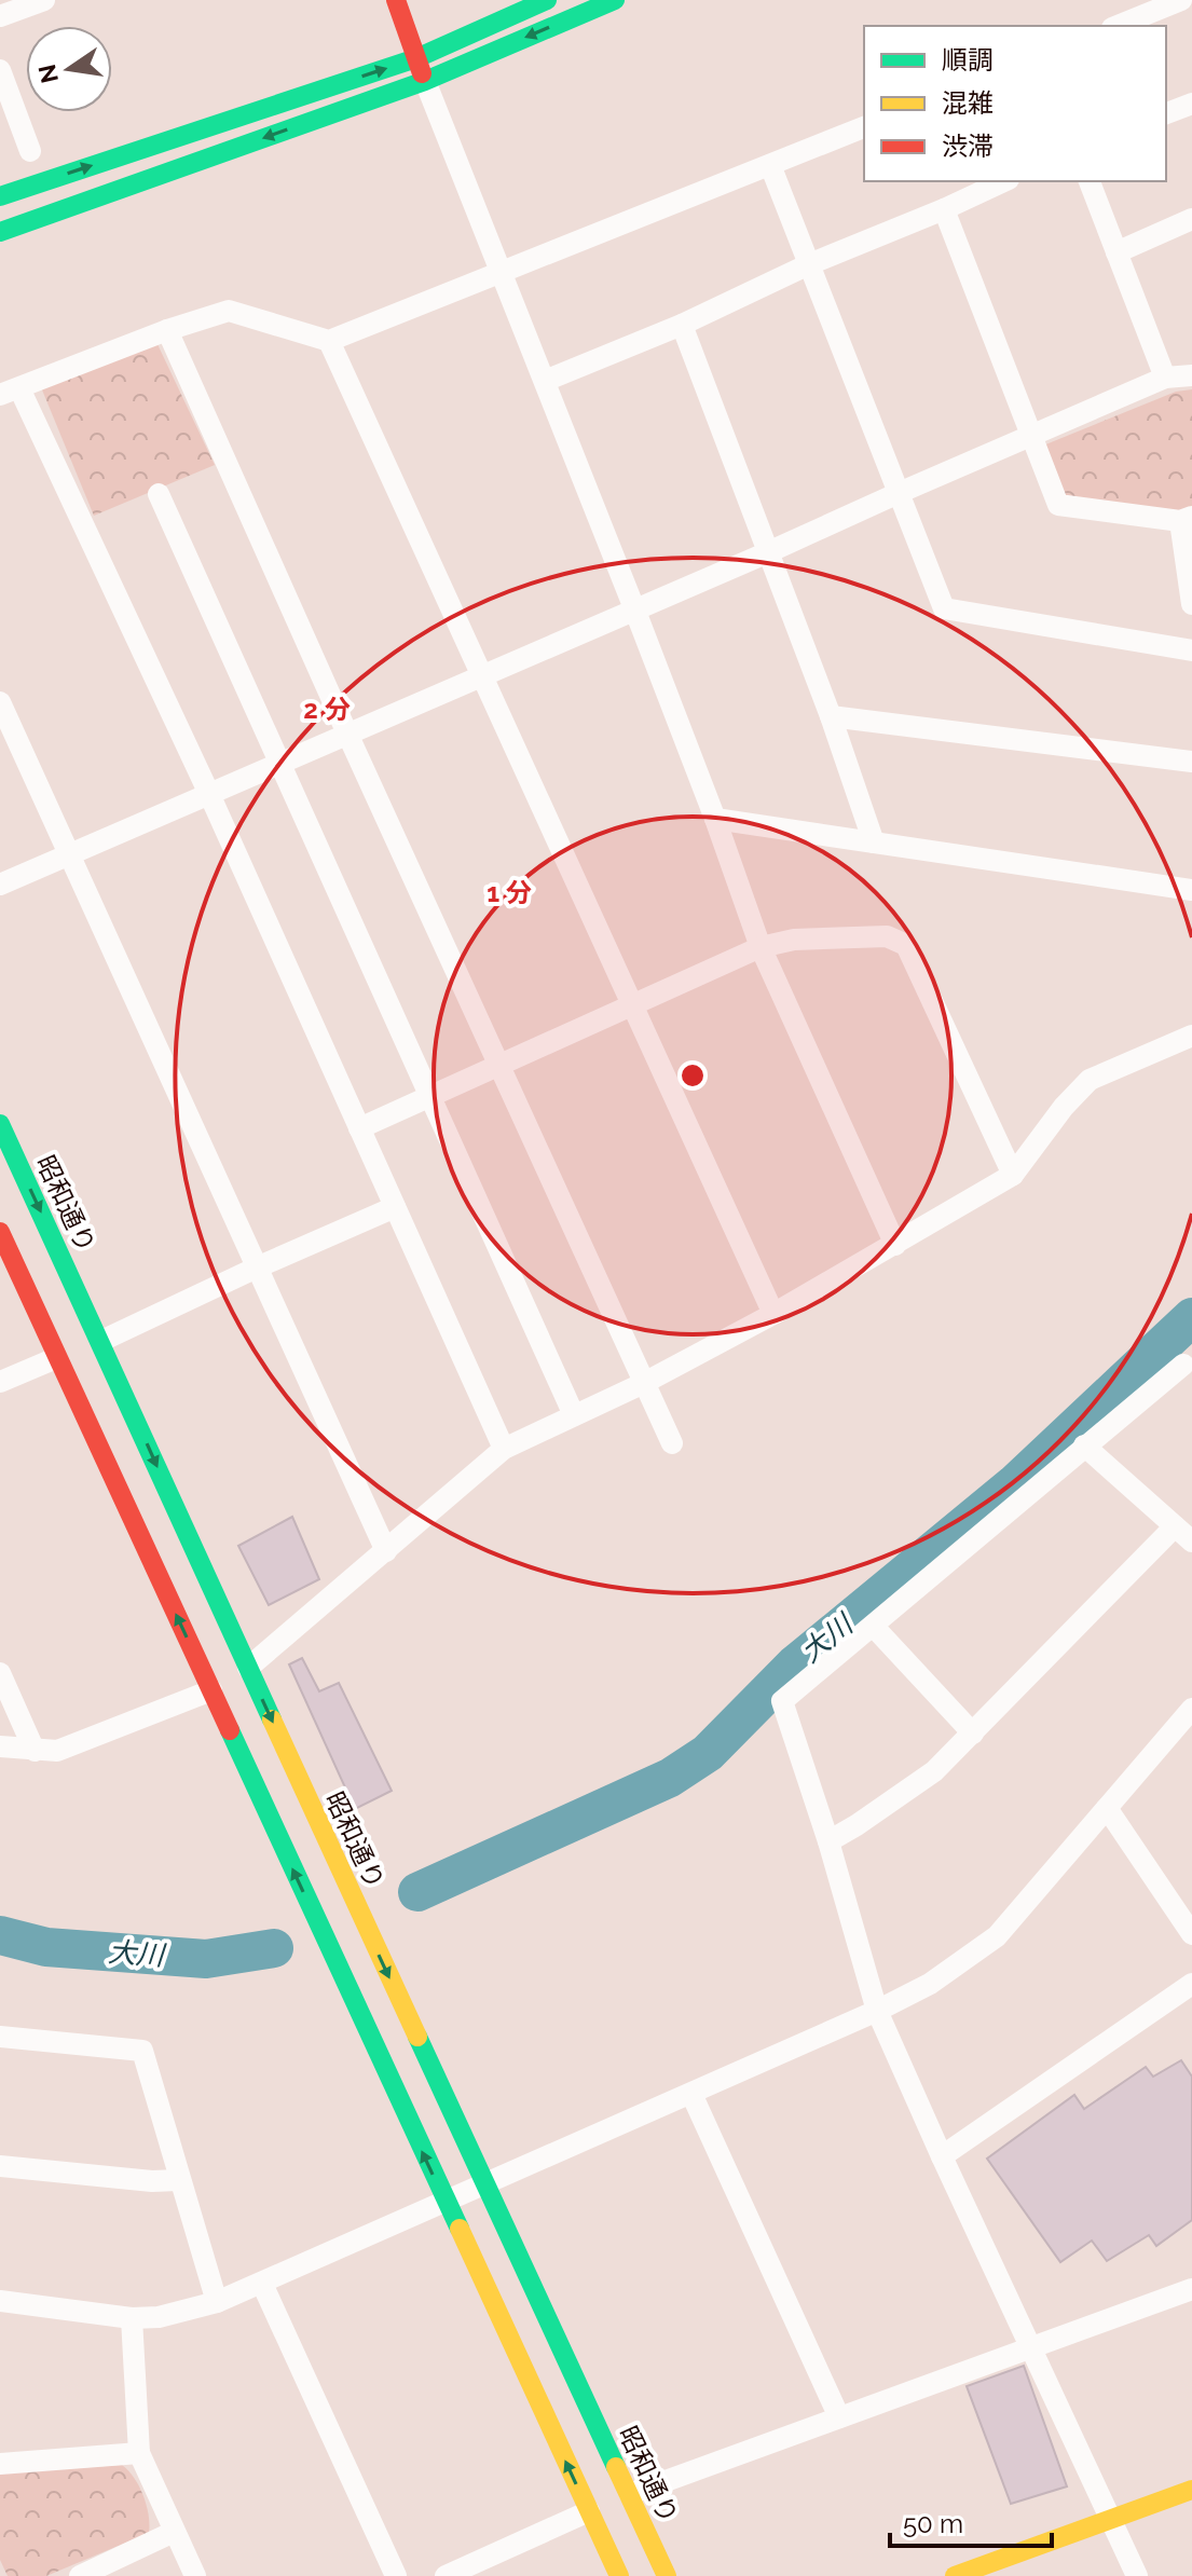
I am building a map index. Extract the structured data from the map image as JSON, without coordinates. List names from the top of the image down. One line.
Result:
{"streets":{"street":["昭和通り"]},"water":["大川"],"legend":["順調","混雑","渋滞"],"scale_bar":"50 m","north":"left","rings":["2 分","1 分"]}
